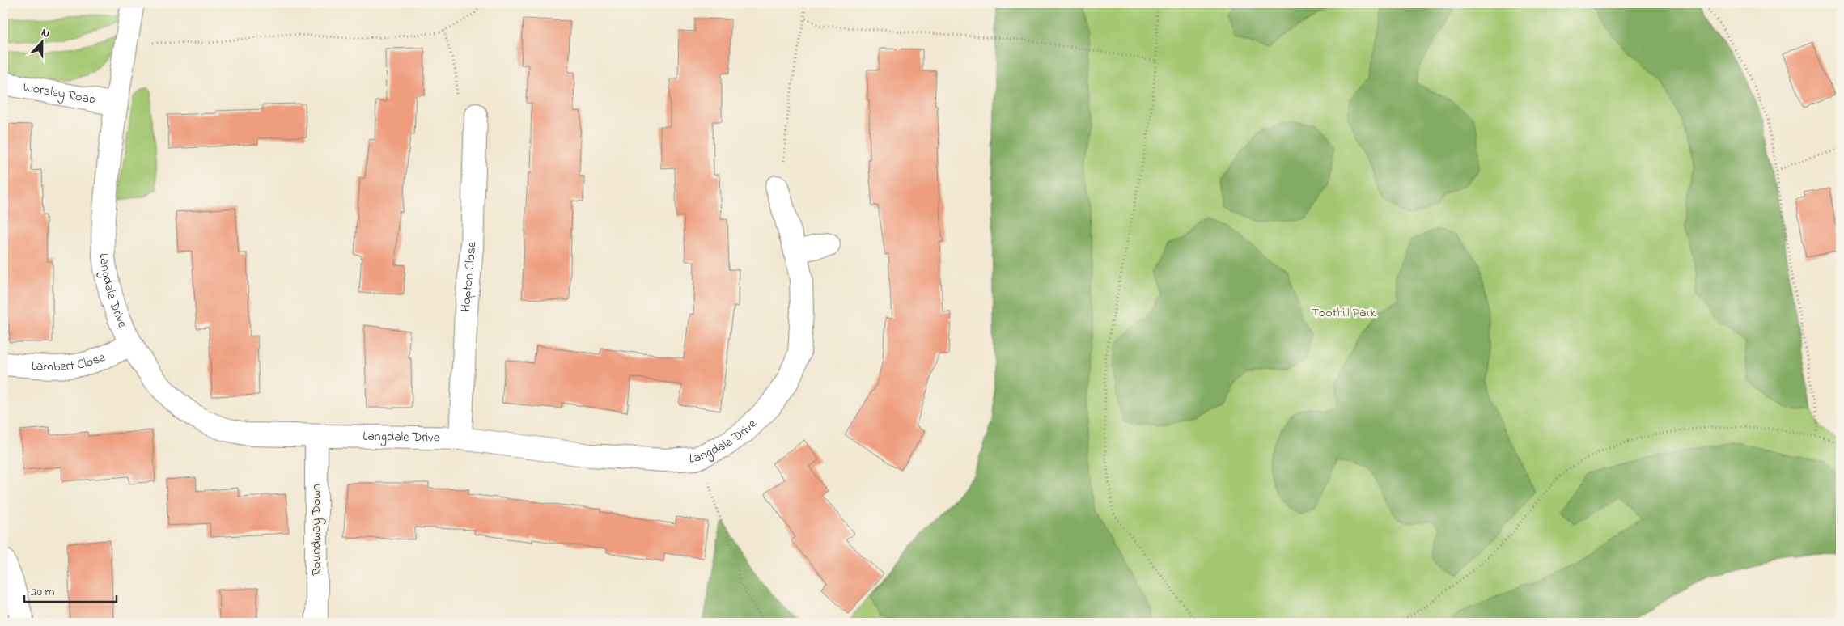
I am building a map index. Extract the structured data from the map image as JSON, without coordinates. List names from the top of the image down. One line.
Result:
{"streets":{"street":["Worsley Road","Hopton Close","Langdale Drive","Lambert Close","Roundway Down"]},"crossings":[["Worsley Road","Langdale Drive"],["Hopton Close","Langdale Drive"],["Langdale Drive","Lambert Close"],["Langdale Drive","Roundway Down"]],"parks":["Toothill Park"],"scale_bar":"20 m","north":"top"}
